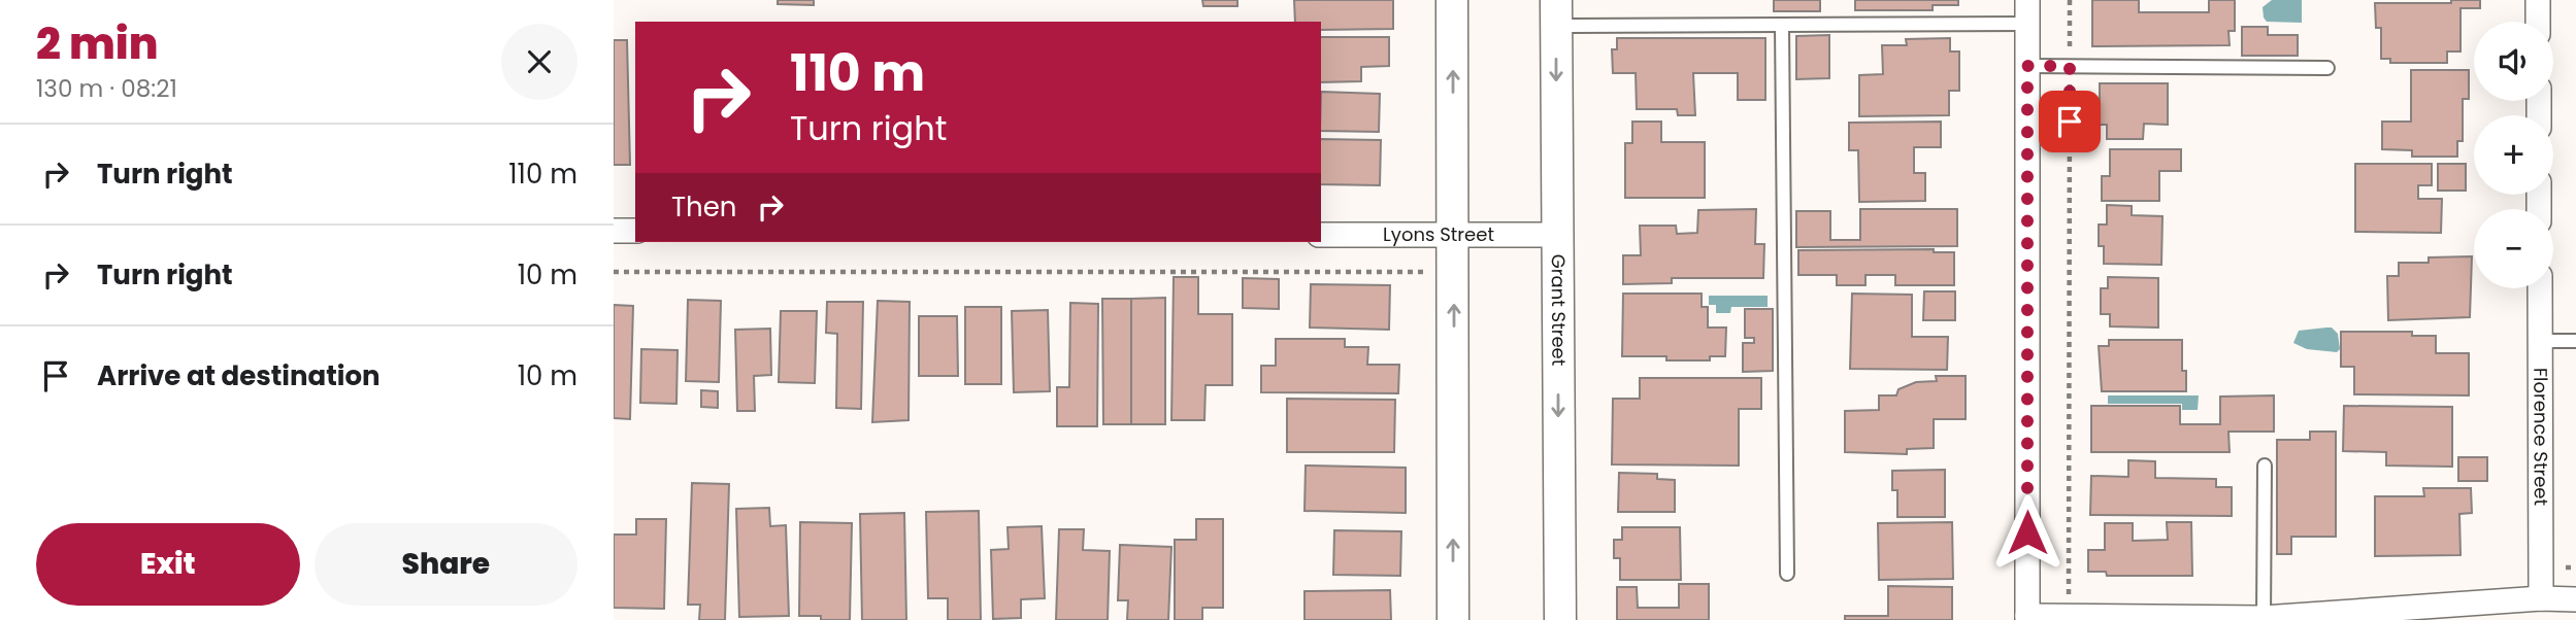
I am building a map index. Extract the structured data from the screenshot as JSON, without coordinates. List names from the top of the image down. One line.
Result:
{"streets":{"street":["Lyons Street","Grant Street","Florence Street"]},"crossings":[["Lyons Street","Grant Street"]],"page":{"heading":["2 min","130 m · 08:21"],"map_buttons":["+","−"],"turn":["110 m","Turn right"],"list":[{"name":"Turn right","value":"110 m"},{"name":"Turn right","value":"10 m"},{"name":"Arrive at destination","value":"10 m"}],"then":"Then","buttons":["Exit","Share"]}}
